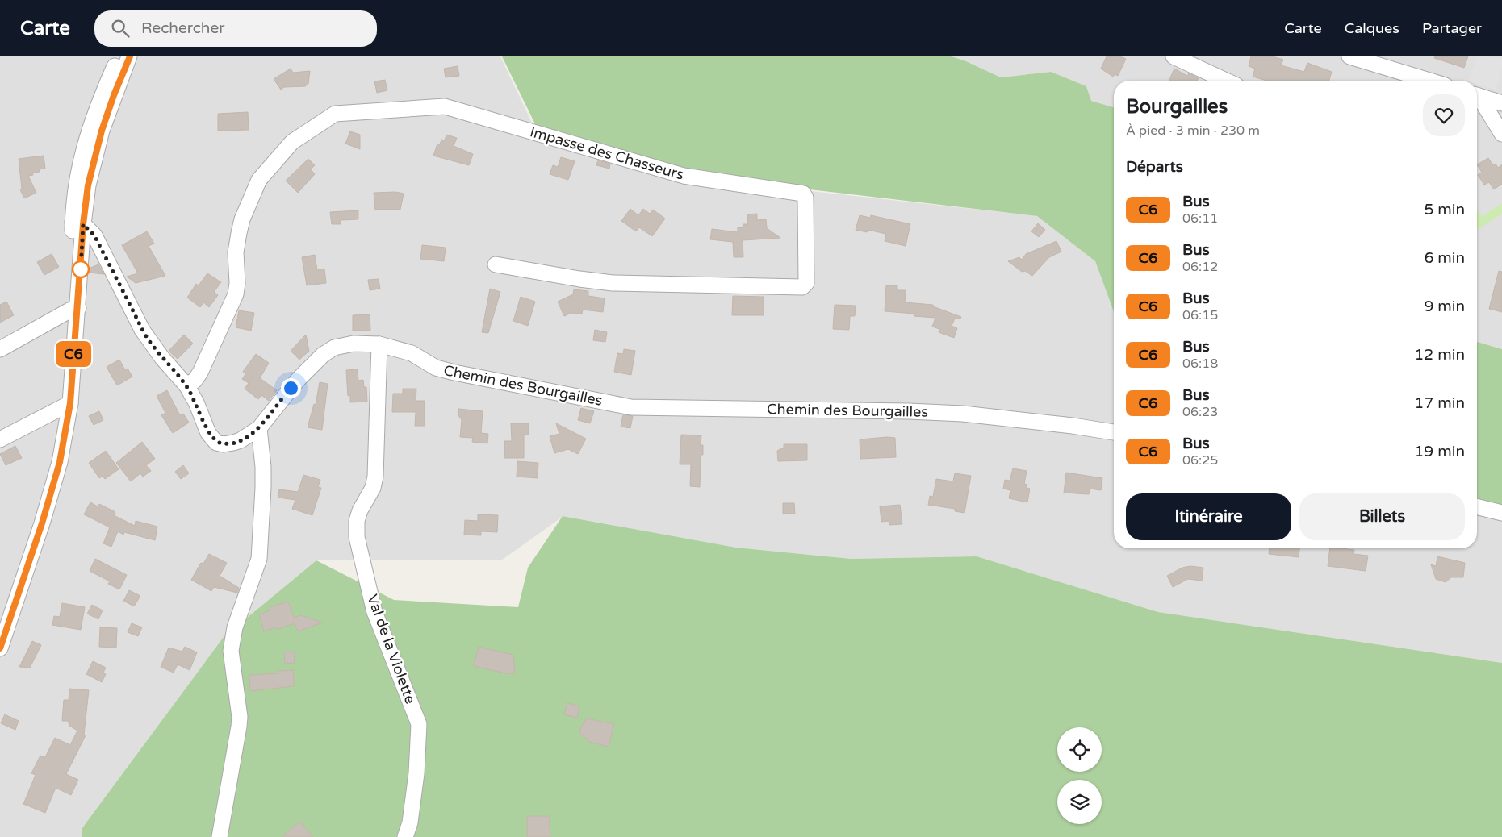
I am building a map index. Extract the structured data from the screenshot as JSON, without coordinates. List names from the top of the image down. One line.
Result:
{"streets":{"street":["Impasse des Chasseurs","Chemin des Bourgailles","Val de la Violette"]},"crossings":[["Impasse des Chasseurs","Chemin des Bourgailles"],["Chemin des Bourgailles","Val de la Violette"]],"lines":["bus line C6"],"page":{"header":"Carte","search":"Rechercher","nav":["Carte","Calques","Partager"],"on_map":"C6","heading":[["Bourgailles","À pied · 3 min · 230 m"],"Départs"],"list":[{"mark":"C6","name":"Bus","note":"06:11","value":"5 min"},{"mark":"C6","name":"Bus","note":"06:12","value":"6 min"},{"mark":"C6","name":"Bus","note":"06:15","value":"9 min"},{"mark":"C6","name":"Bus","note":"06:18","value":"12 min"},{"mark":"C6","name":"Bus","note":"06:23","value":"17 min"},{"mark":"C6","name":"Bus","note":"06:25","value":"19 min"}],"buttons":["Itinéraire","Billets"]}}
